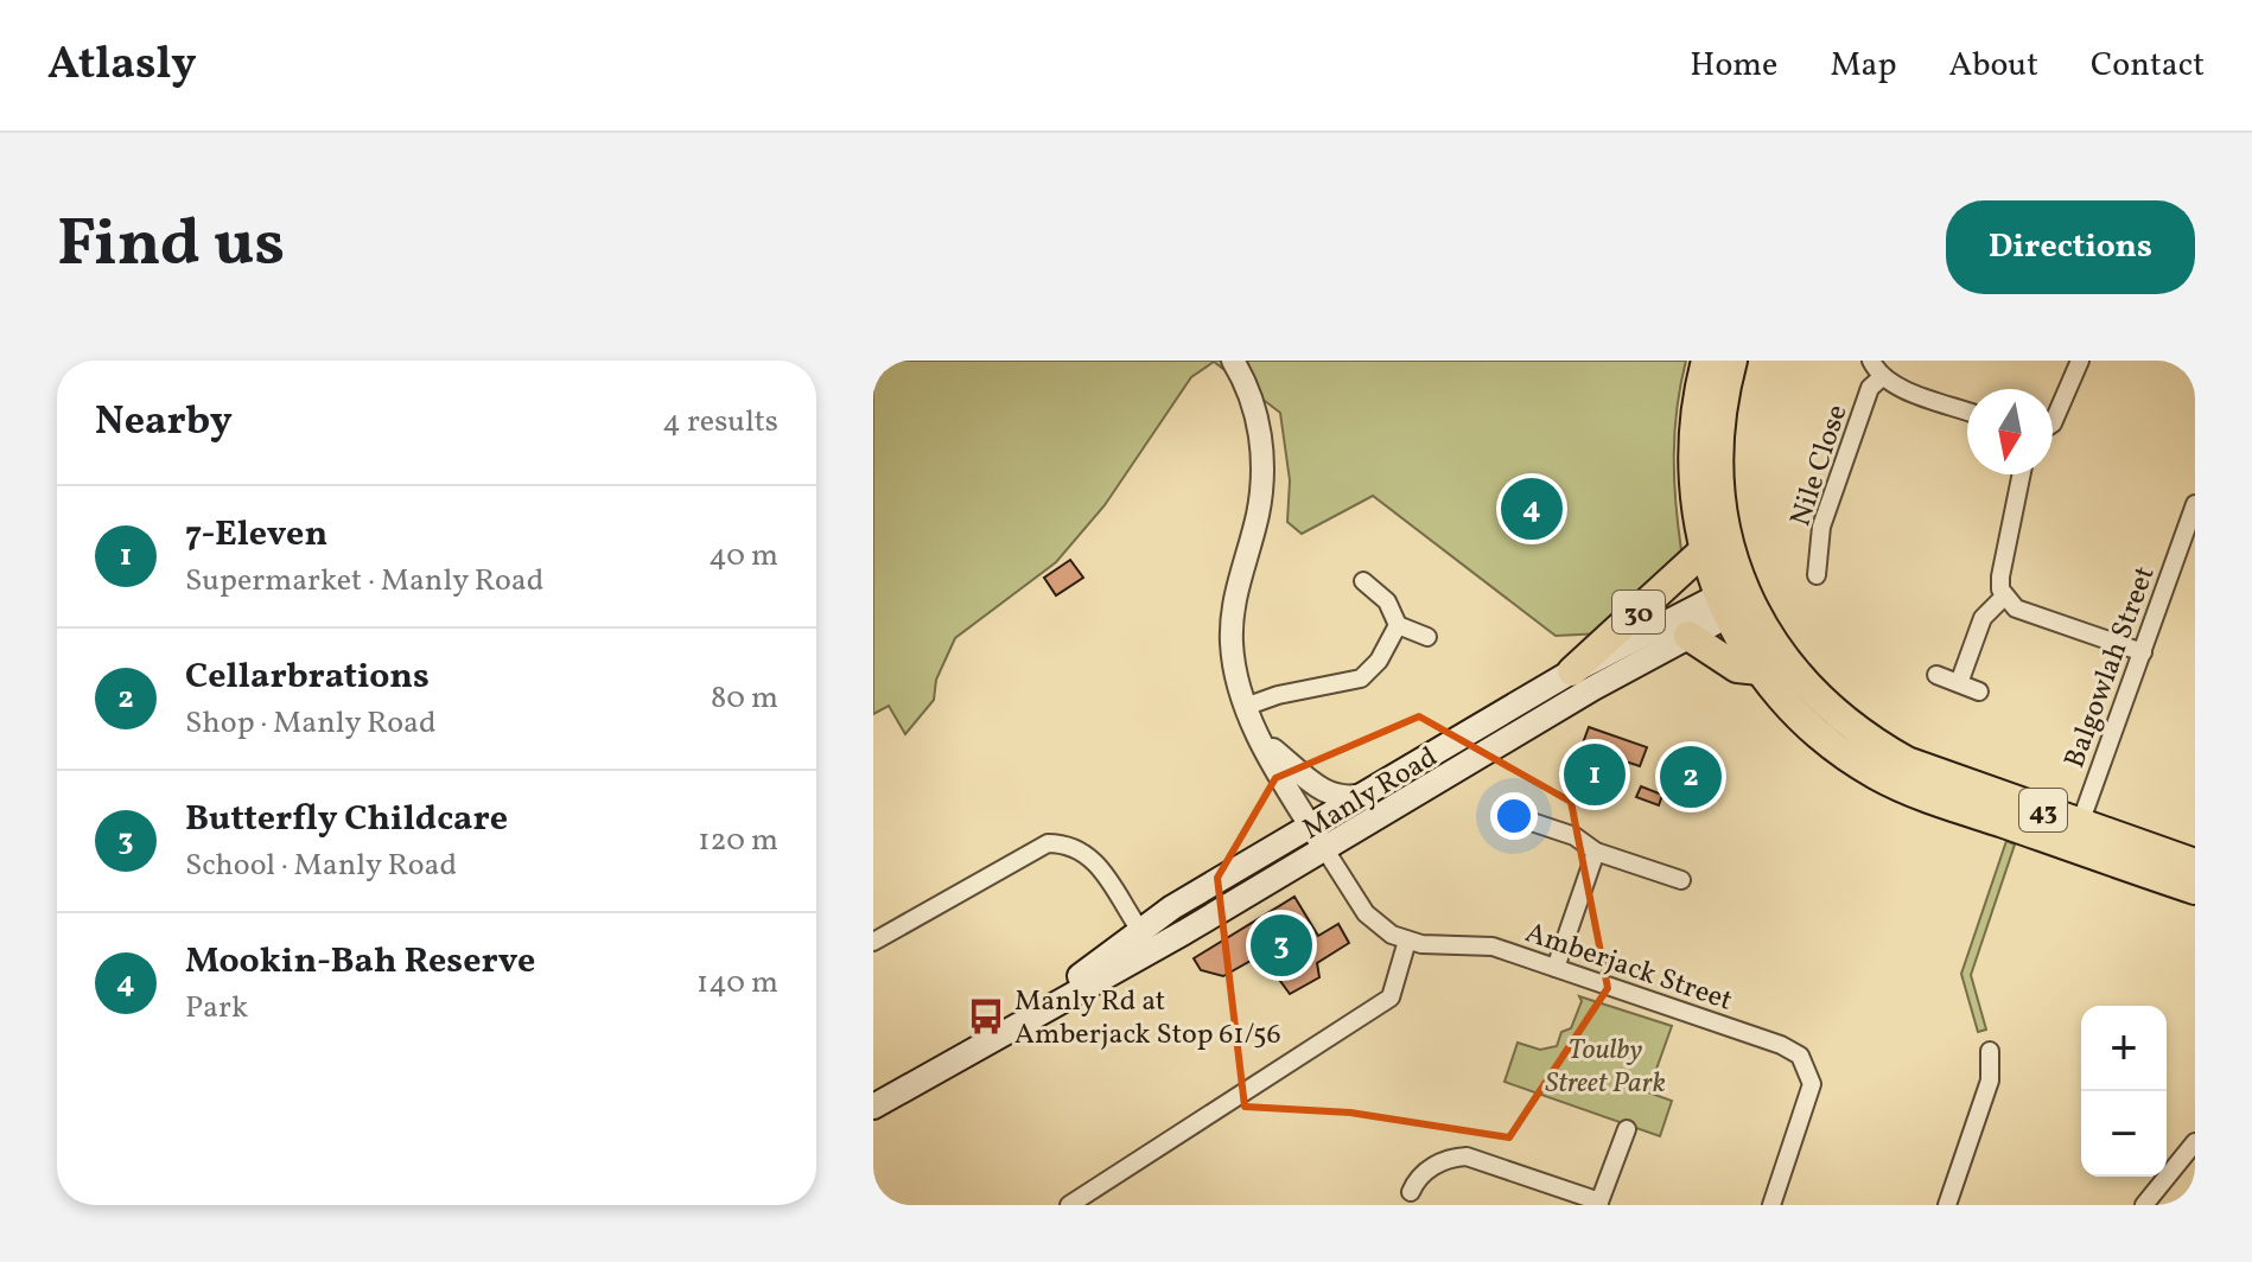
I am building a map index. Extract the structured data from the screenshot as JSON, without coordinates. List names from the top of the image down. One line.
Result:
{"streets":{"main road":["30","Manly Road","43"],"street":["Nile Close","Balgowlah Street","Amberjack Street"]},"crossings":[["30","Manly Road"],["30","43"],["Balgowlah Street","43"],["Manly Road","43"],["Manly Road","Amberjack Street"]],"parks":["Toulby Street Park"],"places":{"bus stop":["Manly Rd at Amberjack Stop 61/56"]},"north":"bottom","page":{"header":"Atlasly","nav":["Home","Map","About","Contact"],"title":"Find us","buttons":"Directions","heading":["Nearby","4 results"],"pins":["4","1","2","3"],"list":[{"mark":"1","name":"7-Eleven","note":"Supermarket · Manly Road","value":"40 m"},{"mark":"2","name":"Cellarbrations","note":"Shop · Manly Road","value":"80 m"},{"mark":"3","name":"Butterfly Childcare","note":"School · Manly Road","value":"120 m"},{"mark":"4","name":"Mookin-Bah Reserve","note":"Park","value":"140 m"}],"map_buttons":["+","−"]}}
